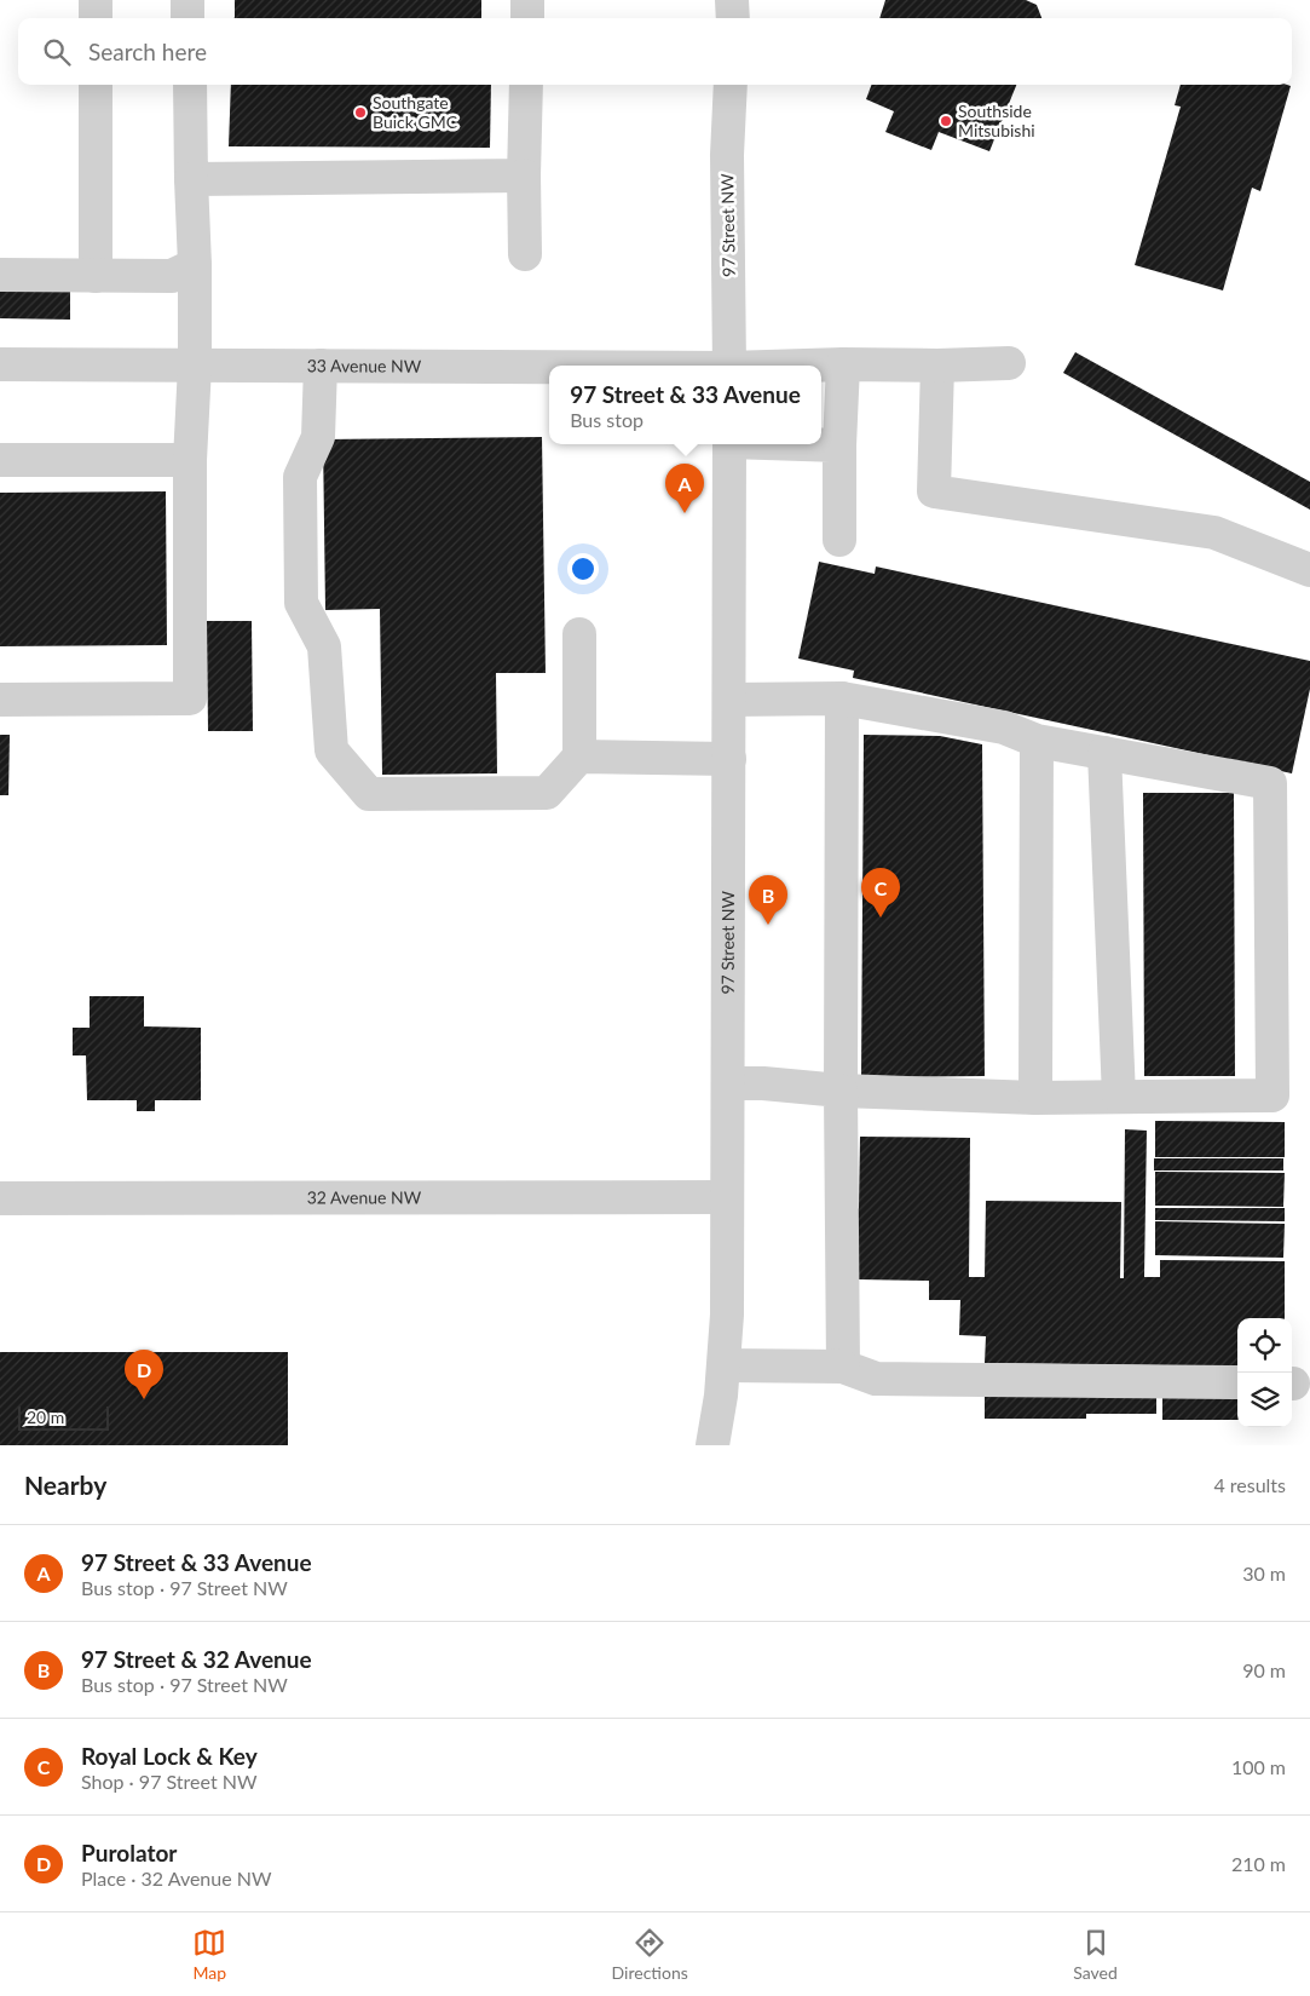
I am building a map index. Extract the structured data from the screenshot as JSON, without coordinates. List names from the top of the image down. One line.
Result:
{"streets":{"street":["97 Street NW","33 Avenue NW","32 Avenue NW"]},"crossings":[["97 Street NW","32 Avenue NW"]],"places":["Southgate Buick GMC","Southside Mitsubishi"],"scale_bar":"20 m","page":{"search":"Search here","popup":["97 Street & 33 Avenue","Bus stop"],"pins":["A","C","B","D"],"scale":"20 m","heading":["Nearby","4 results"],"list":[{"mark":"A","name":"97 Street & 33 Avenue","note":"Bus stop · 97 Street NW","value":"30 m"},{"mark":"B","name":"97 Street & 32 Avenue","note":"Bus stop · 97 Street NW","value":"90 m"},{"mark":"C","name":"Royal Lock & Key","note":"Shop · 97 Street NW","value":"100 m"},{"mark":"D","name":"Purolator","note":"Place · 32 Avenue NW","value":"210 m"}],"nav":["Map","Directions","Saved"]}}
